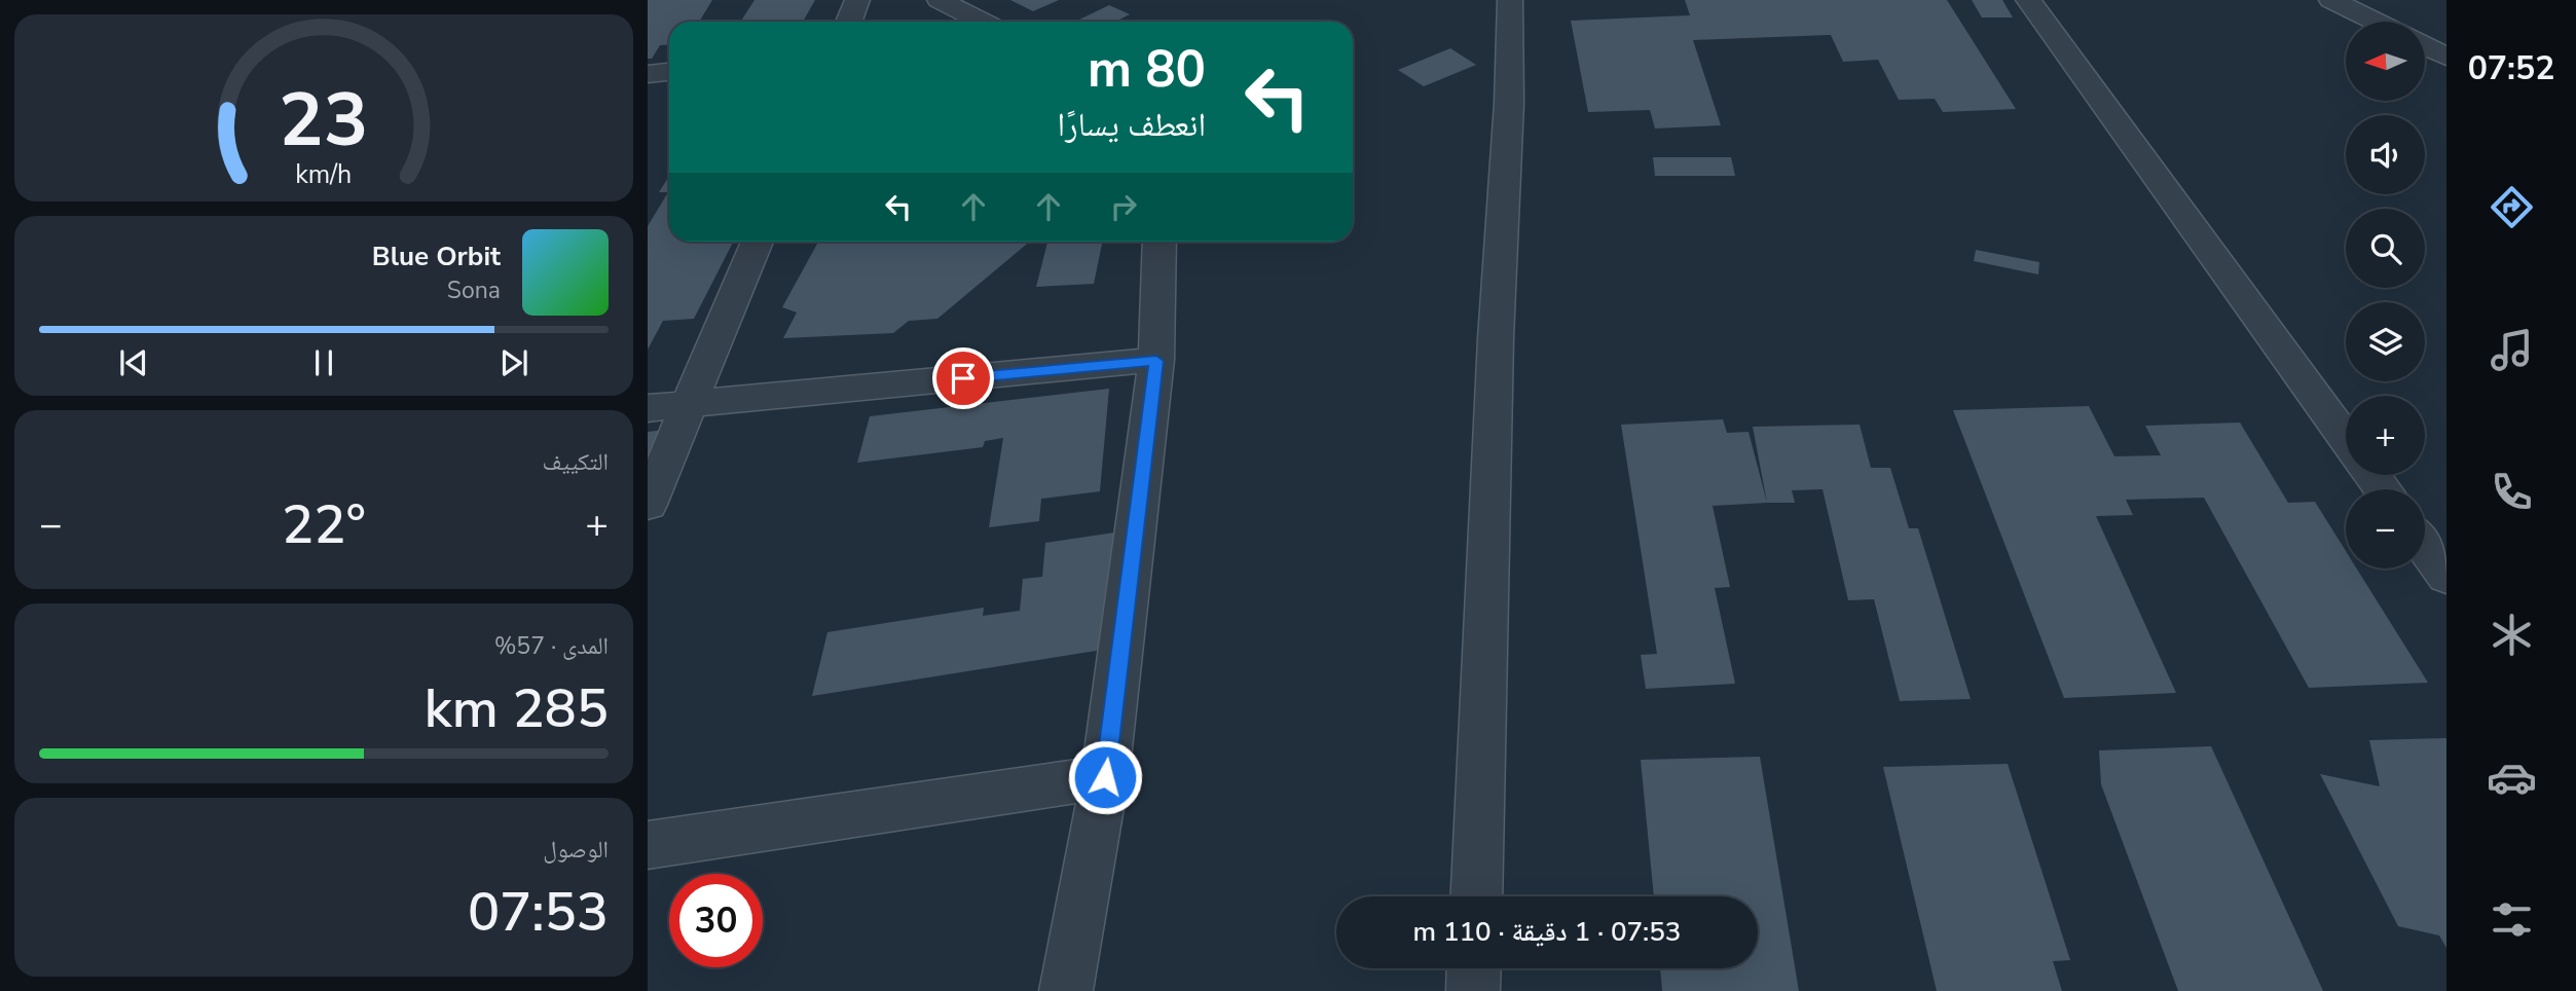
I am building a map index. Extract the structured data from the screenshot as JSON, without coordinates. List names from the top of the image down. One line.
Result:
{"north":"left","page":{"tabs":"07:52","map_buttons":["+","−"],"turn":["80 m","انعطف يسارًا"],"song":["Blue Orbit","Sona"],"tile":["التكييف",["المدى · 57%","285 km"],["الوصول","07:53"]],"heat":["−","22°","+"],"limit":"30","trip":"07:53 · 1 دقيقة · 110 m","gauge":["23","km/h"]}}
